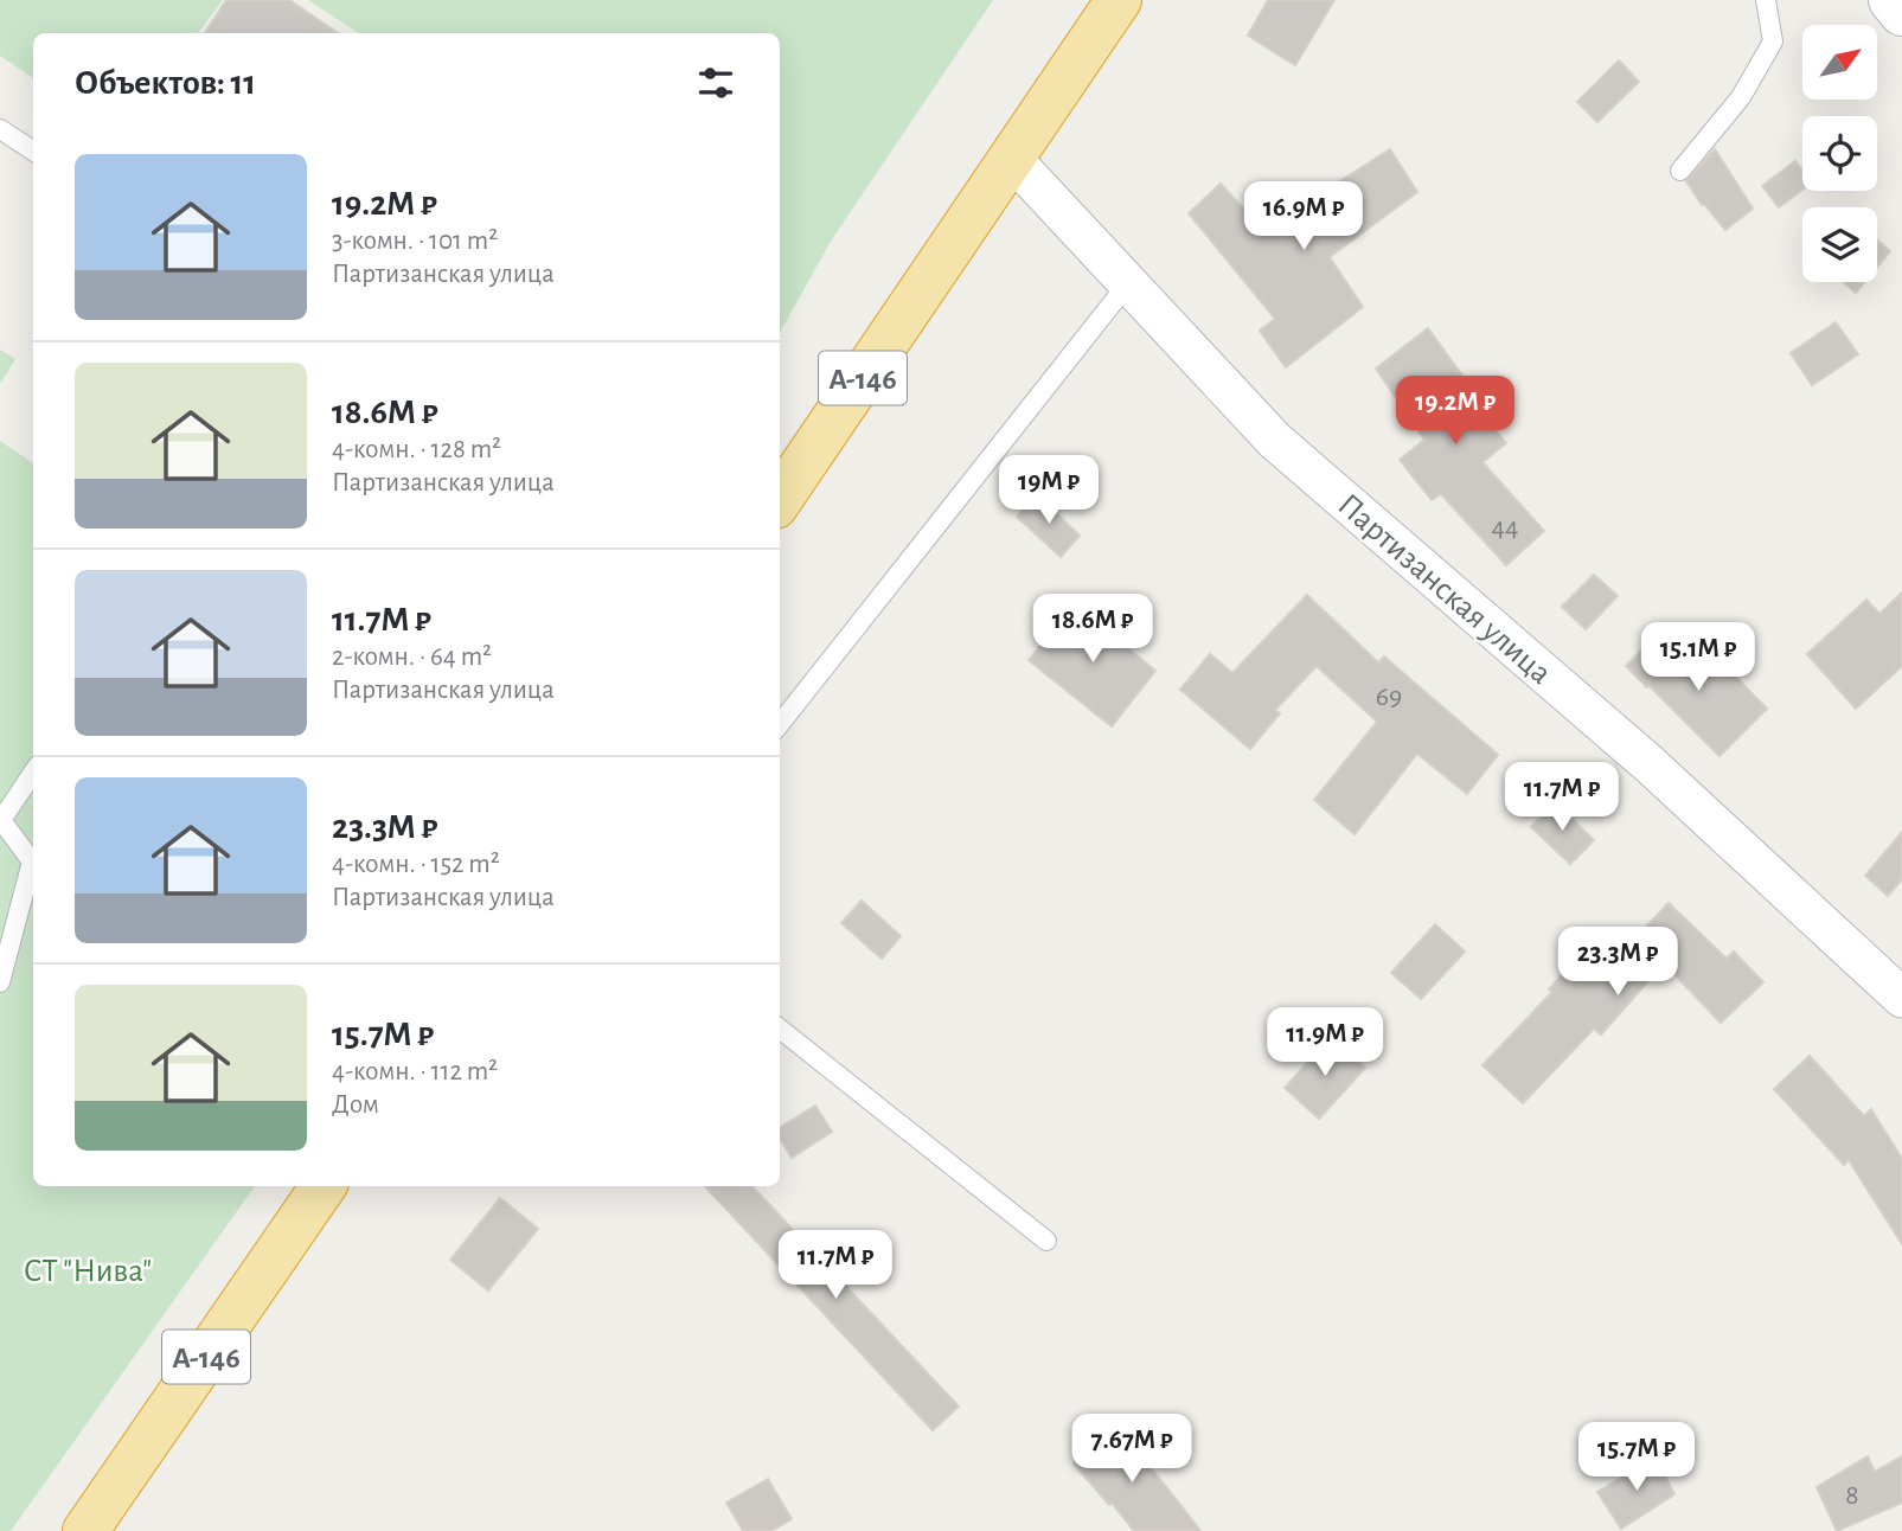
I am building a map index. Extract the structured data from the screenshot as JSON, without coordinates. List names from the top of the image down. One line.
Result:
{"streets":{"highway":["А-146"],"street":["Партизанская улица"]},"crossings":[["А-146","Партизанская улица"]],"parks":["СТ \"Нива\""],"house_numbers":["44","69","8"],"north":"top right","page":{"heading":"Объектов: 11","list":[{"name":"19.2M ₽","note":"3-комн. · 101 m² · Партизанская улица"},{"name":"18.6M ₽","note":"4-комн. · 128 m² · Партизанская улица"},{"name":"11.7M ₽","note":"2-комн. · 64 m² · Партизанская улица"},{"name":"23.3M ₽","note":"4-комн. · 152 m² · Партизанская улица"},{"name":"15.7M ₽","note":"4-комн. · 112 m² · Дом"}],"price":["16.9M ₽","19.2M ₽","19M ₽","18.6M ₽","15.1M ₽","11.7M ₽","23.3M ₽","11.9M ₽","11.7M ₽","7.67M ₽","15.7M ₽"]}}
